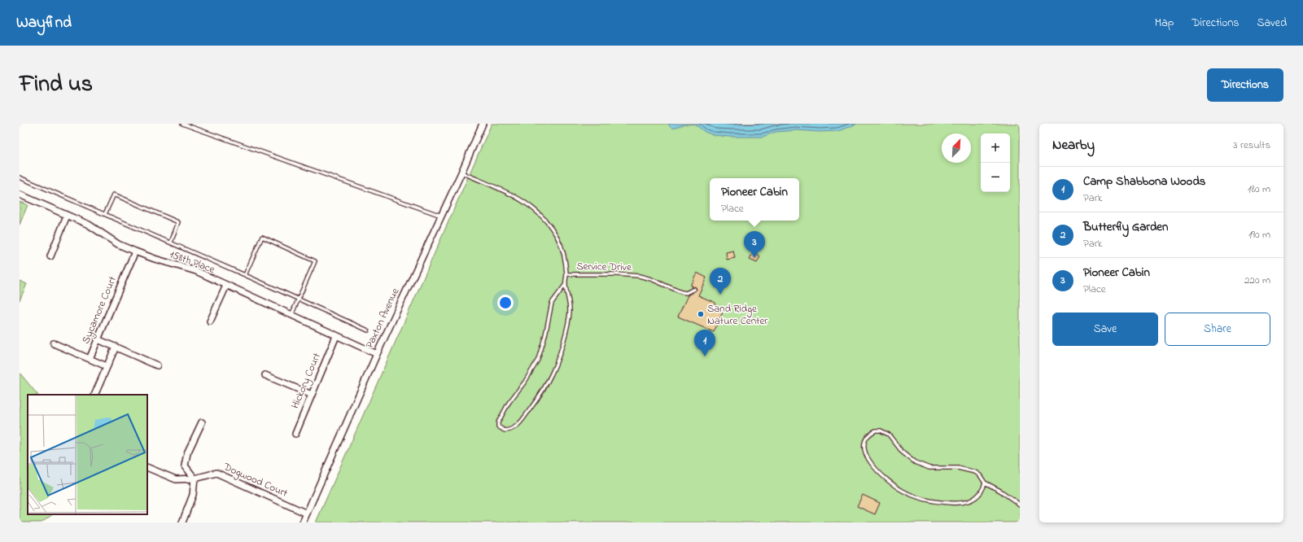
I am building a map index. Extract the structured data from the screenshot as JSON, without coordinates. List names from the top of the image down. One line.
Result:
{"streets":{"street":["158th Place","Sycamore Court","Paxton Avenue","Hickory Court","Dogwood Court"],"lane":["Service Drive"]},"crossings":[["158th Place","Sycamore Court"],["158th Place","Paxton Avenue"],["158th Place","Hickory Court"],["Paxton Avenue","Dogwood Court"]],"places":["Sand Ridge Nature Center"],"north":"top right","page":{"header":"Wayfind","nav":["Map","Directions","Saved"],"title":"Find us","buttons":["Directions",["Save","Share"]],"heading":["Nearby","3 results"],"map_buttons":["+","−"],"list":[{"mark":"1","name":"Camp Shabbona Woods","note":"Park","value":"180 m"},{"mark":"2","name":"Butterfly Garden","note":"Park","value":"190 m"},{"mark":"3","name":"Pioneer Cabin","note":"Place","value":"220 m"}],"popup":["Pioneer Cabin","Place"],"pins":["3","2","1"]}}
